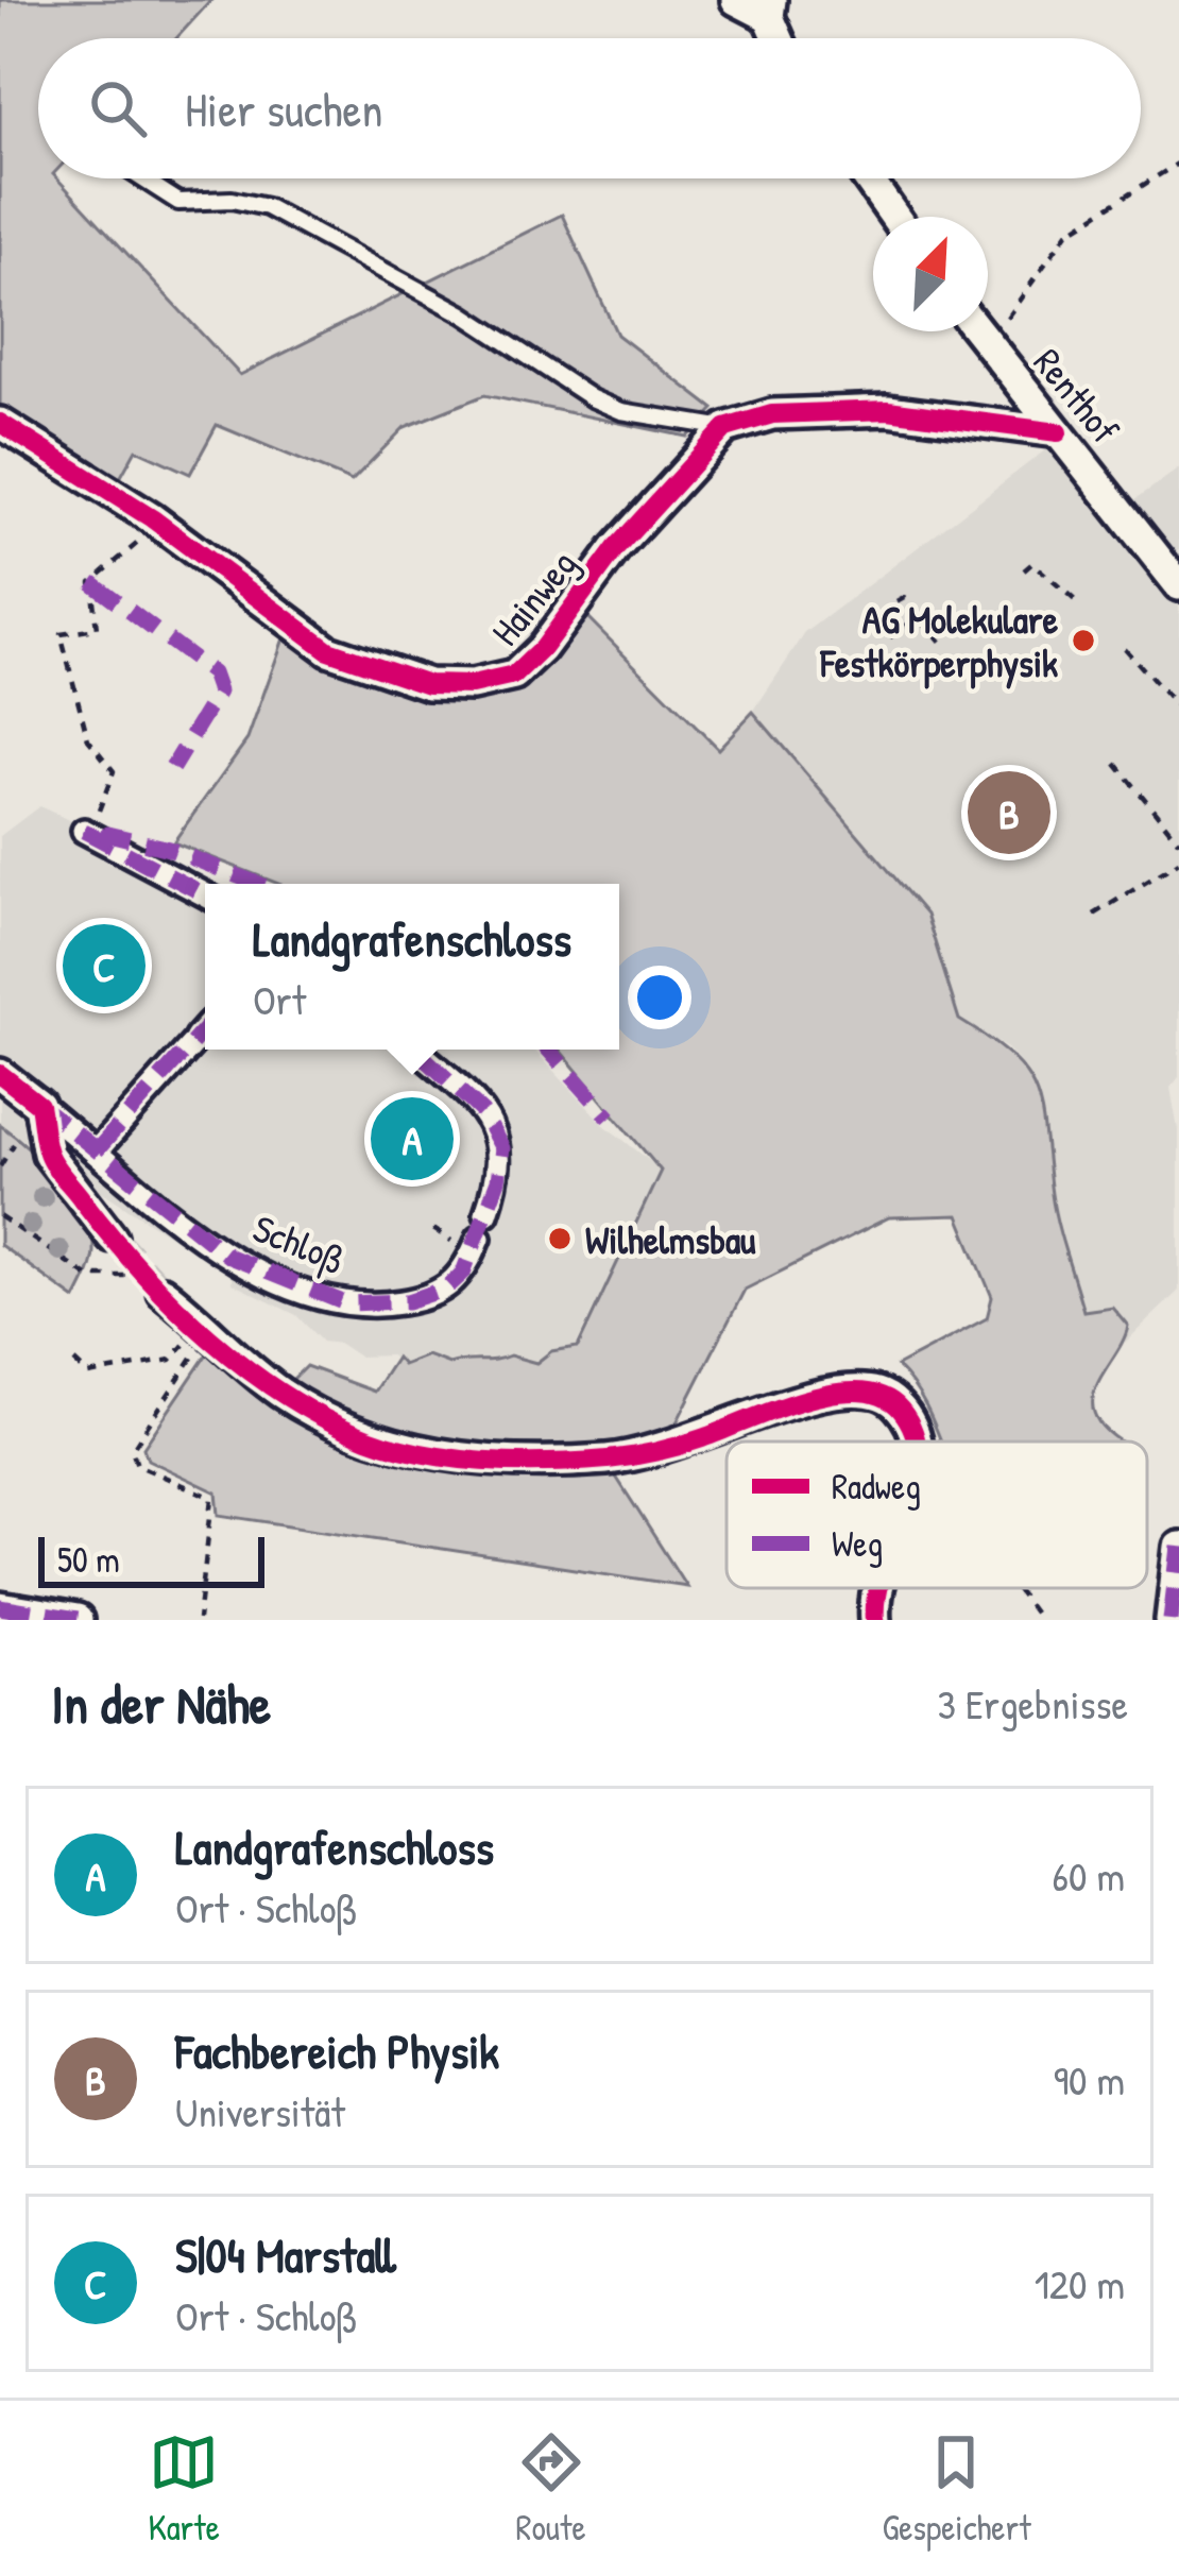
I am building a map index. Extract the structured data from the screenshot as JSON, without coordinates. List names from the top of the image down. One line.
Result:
{"streets":{"street":["Renthof","Hainweg","Schloß"]},"places":["AG Molekulare Festkörperphysik","Wilhelmsbau"],"legend":["Radweg","Weg"],"scale_bar":"50 m","north":"top right","page":{"search":"Hier suchen","pins":["B","C","A"],"popup":["Landgrafenschloss","Ort"],"scale":"50 m","heading":["In der Nähe","3 Ergebnisse"],"list":[{"mark":"A","name":"Landgrafenschloss","note":"Ort · Schloß","value":"60 m"},{"mark":"B","name":"Fachbereich Physik","note":"Universität","value":"90 m"},{"mark":"C","name":"S|04 Marstall","note":"Ort · Schloß","value":"120 m"}],"nav":["Karte","Route","Gespeichert"]}}
